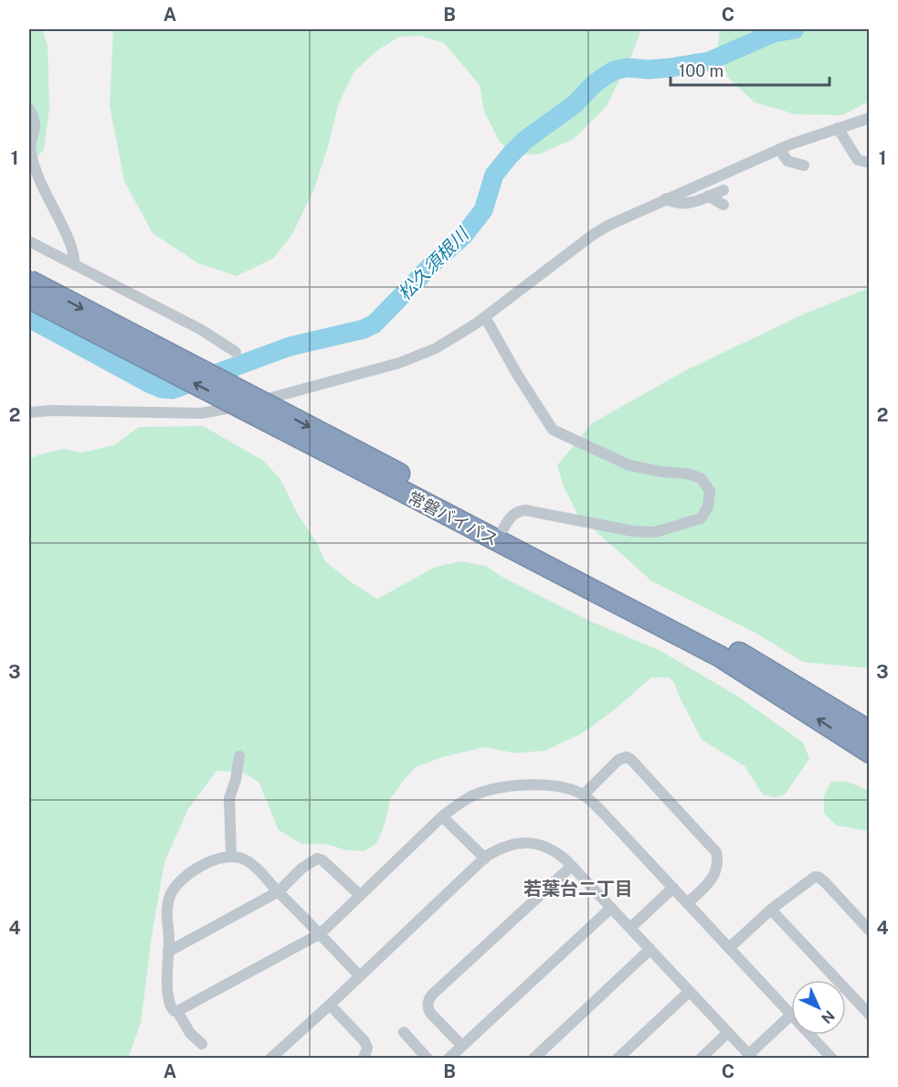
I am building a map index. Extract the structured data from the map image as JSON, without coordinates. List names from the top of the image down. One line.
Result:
{"streets":{"highway":["常磐バイパス"]},"districts":["若葉台二丁目"],"water":["松久須根川"],"scale_bar":"100 m","north":"bottom right","grid":{"columns":["A","B","C"],"rows":["1","2","3","4"]}}
